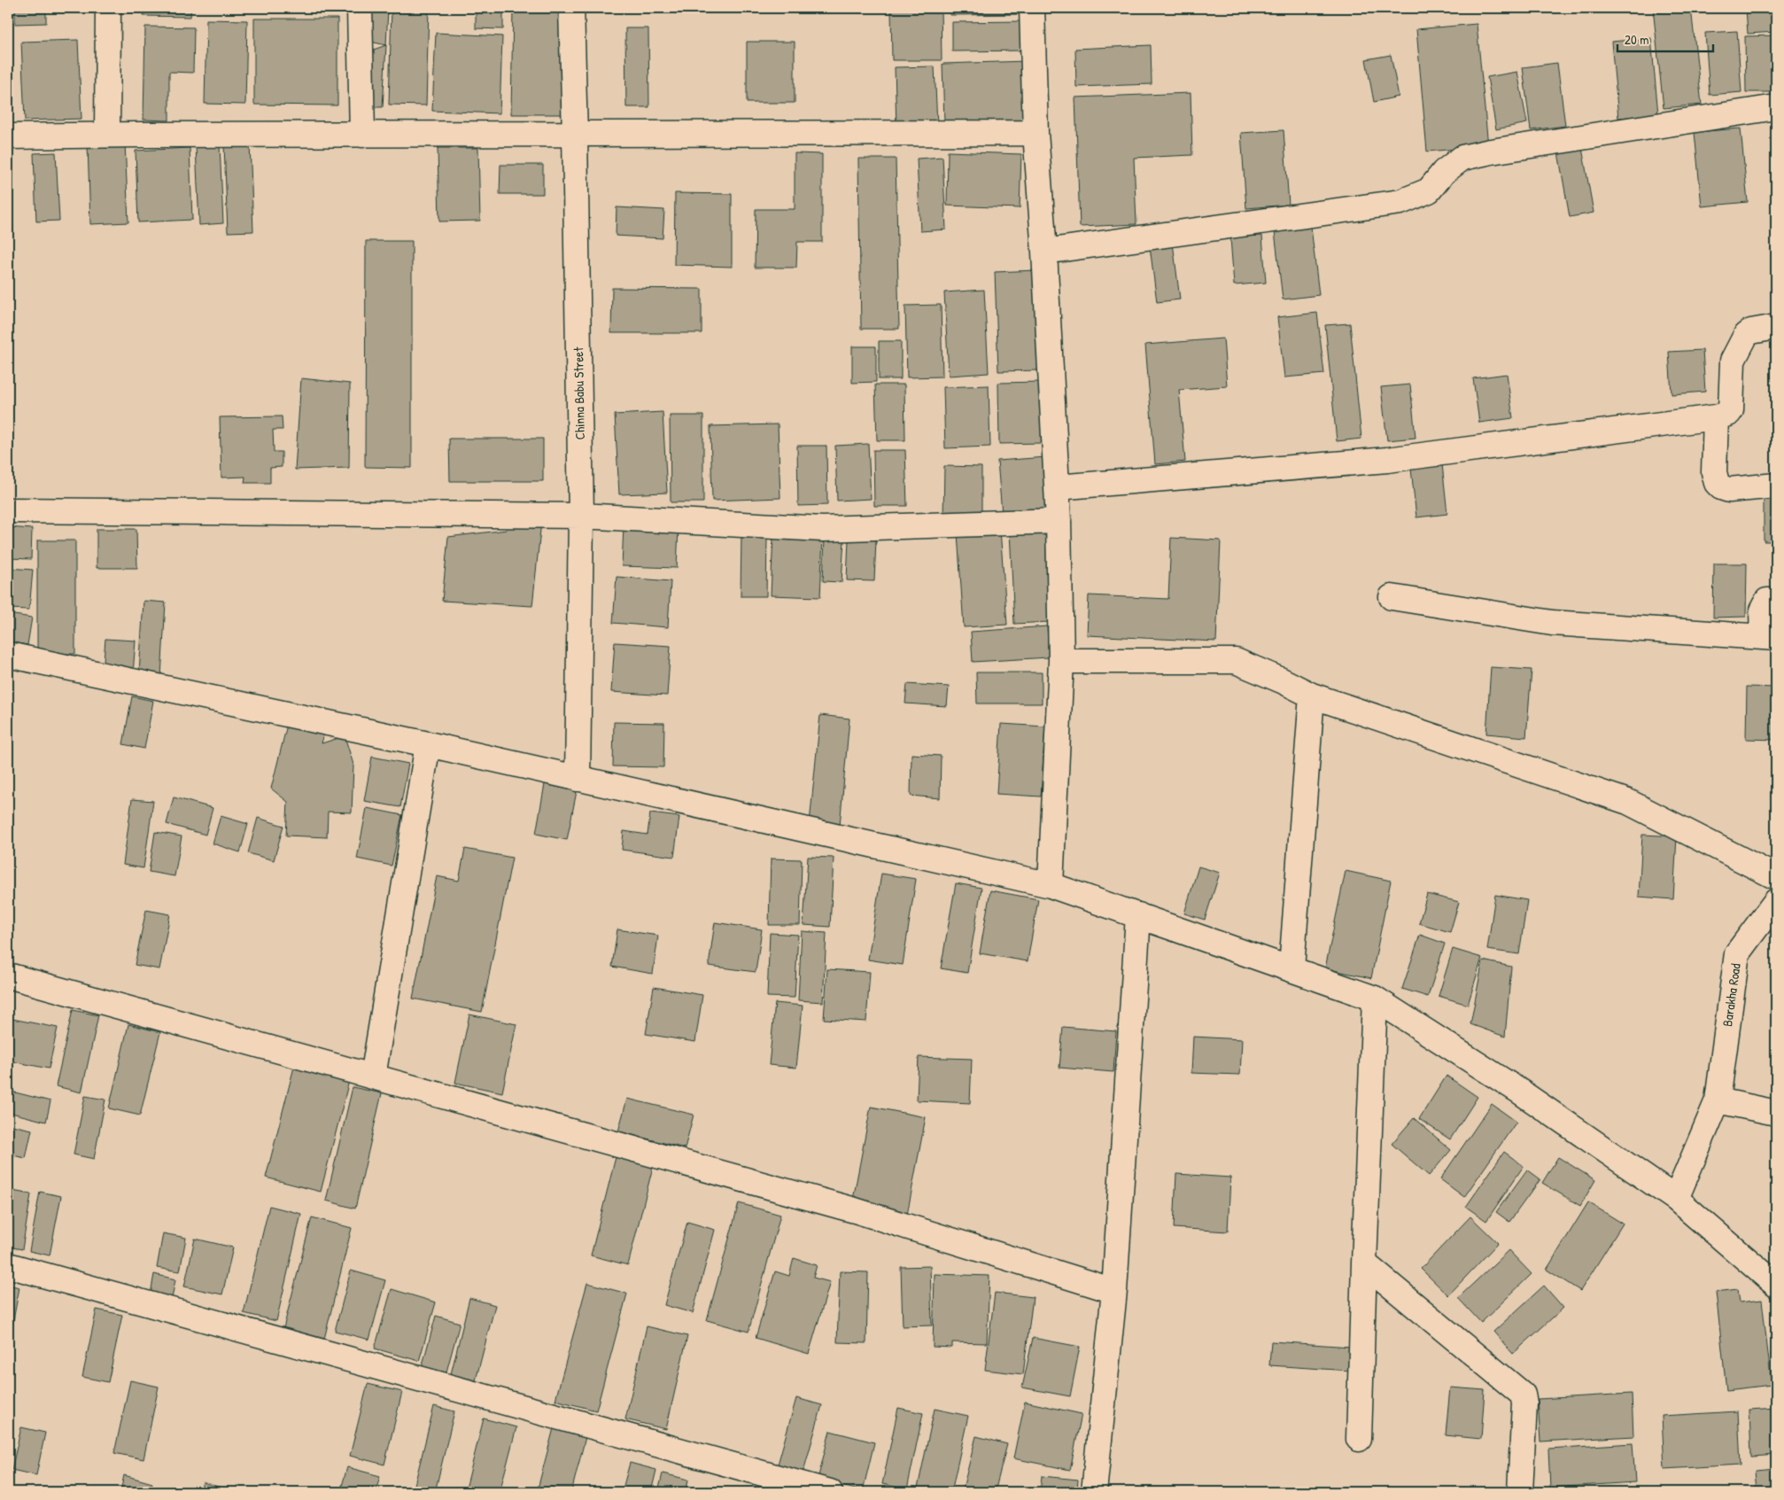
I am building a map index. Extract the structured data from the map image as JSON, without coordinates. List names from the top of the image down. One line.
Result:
{"streets":{"street":["Chinna Babu Street","Barakha Road"]},"scale_bar":"20 m"}
